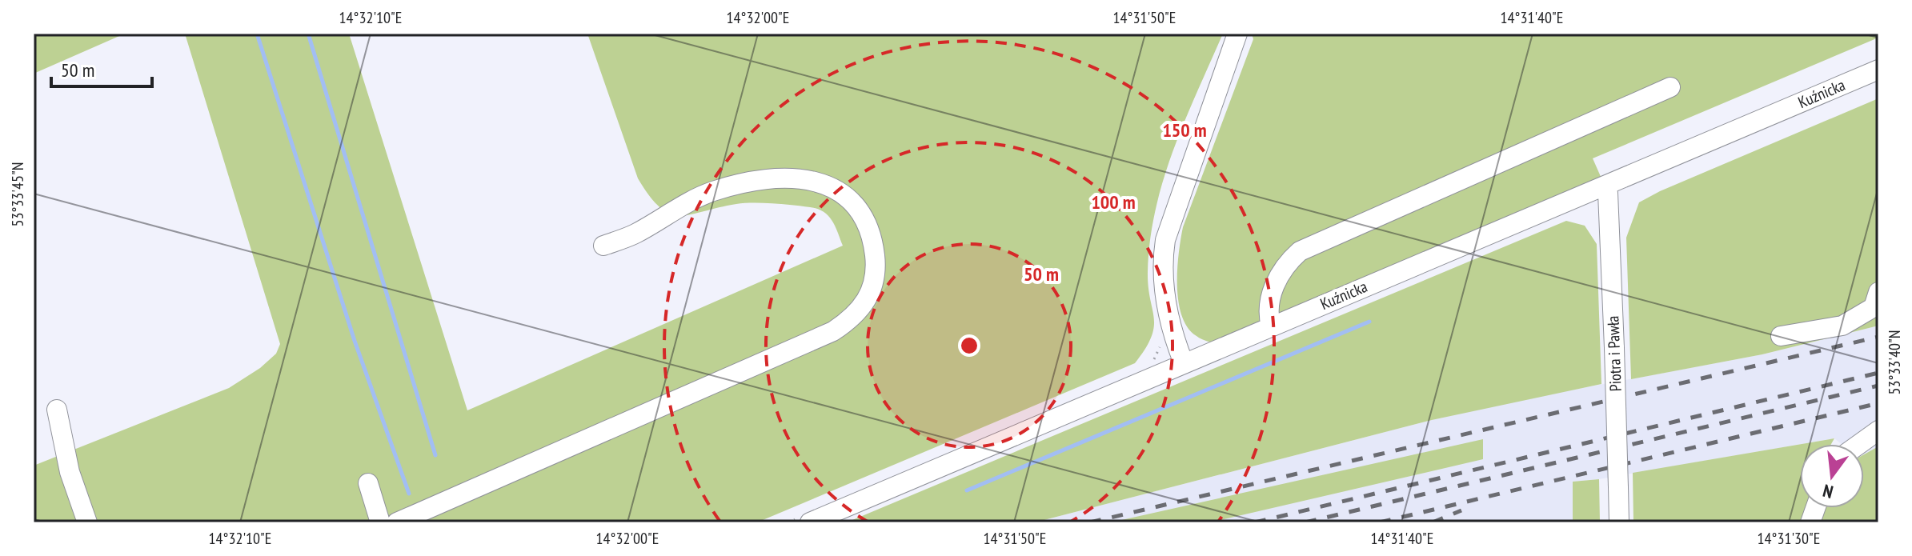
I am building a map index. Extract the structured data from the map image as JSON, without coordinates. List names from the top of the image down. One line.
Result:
{"streets":{"street":["Kuźnicka","Piotra i Pawła"]},"crossings":[["Kuźnicka","Piotra i Pawła"]],"scale_bar":"50 m","north":"bottom","coordinates":["14°32'10\"E","14°32'00\"E","14°31'50\"E","14°31'40\"E","53°33'45\"N","53°33'40\"N","14°31'30\"E"],"rings":["150 m","100 m","50 m"]}
